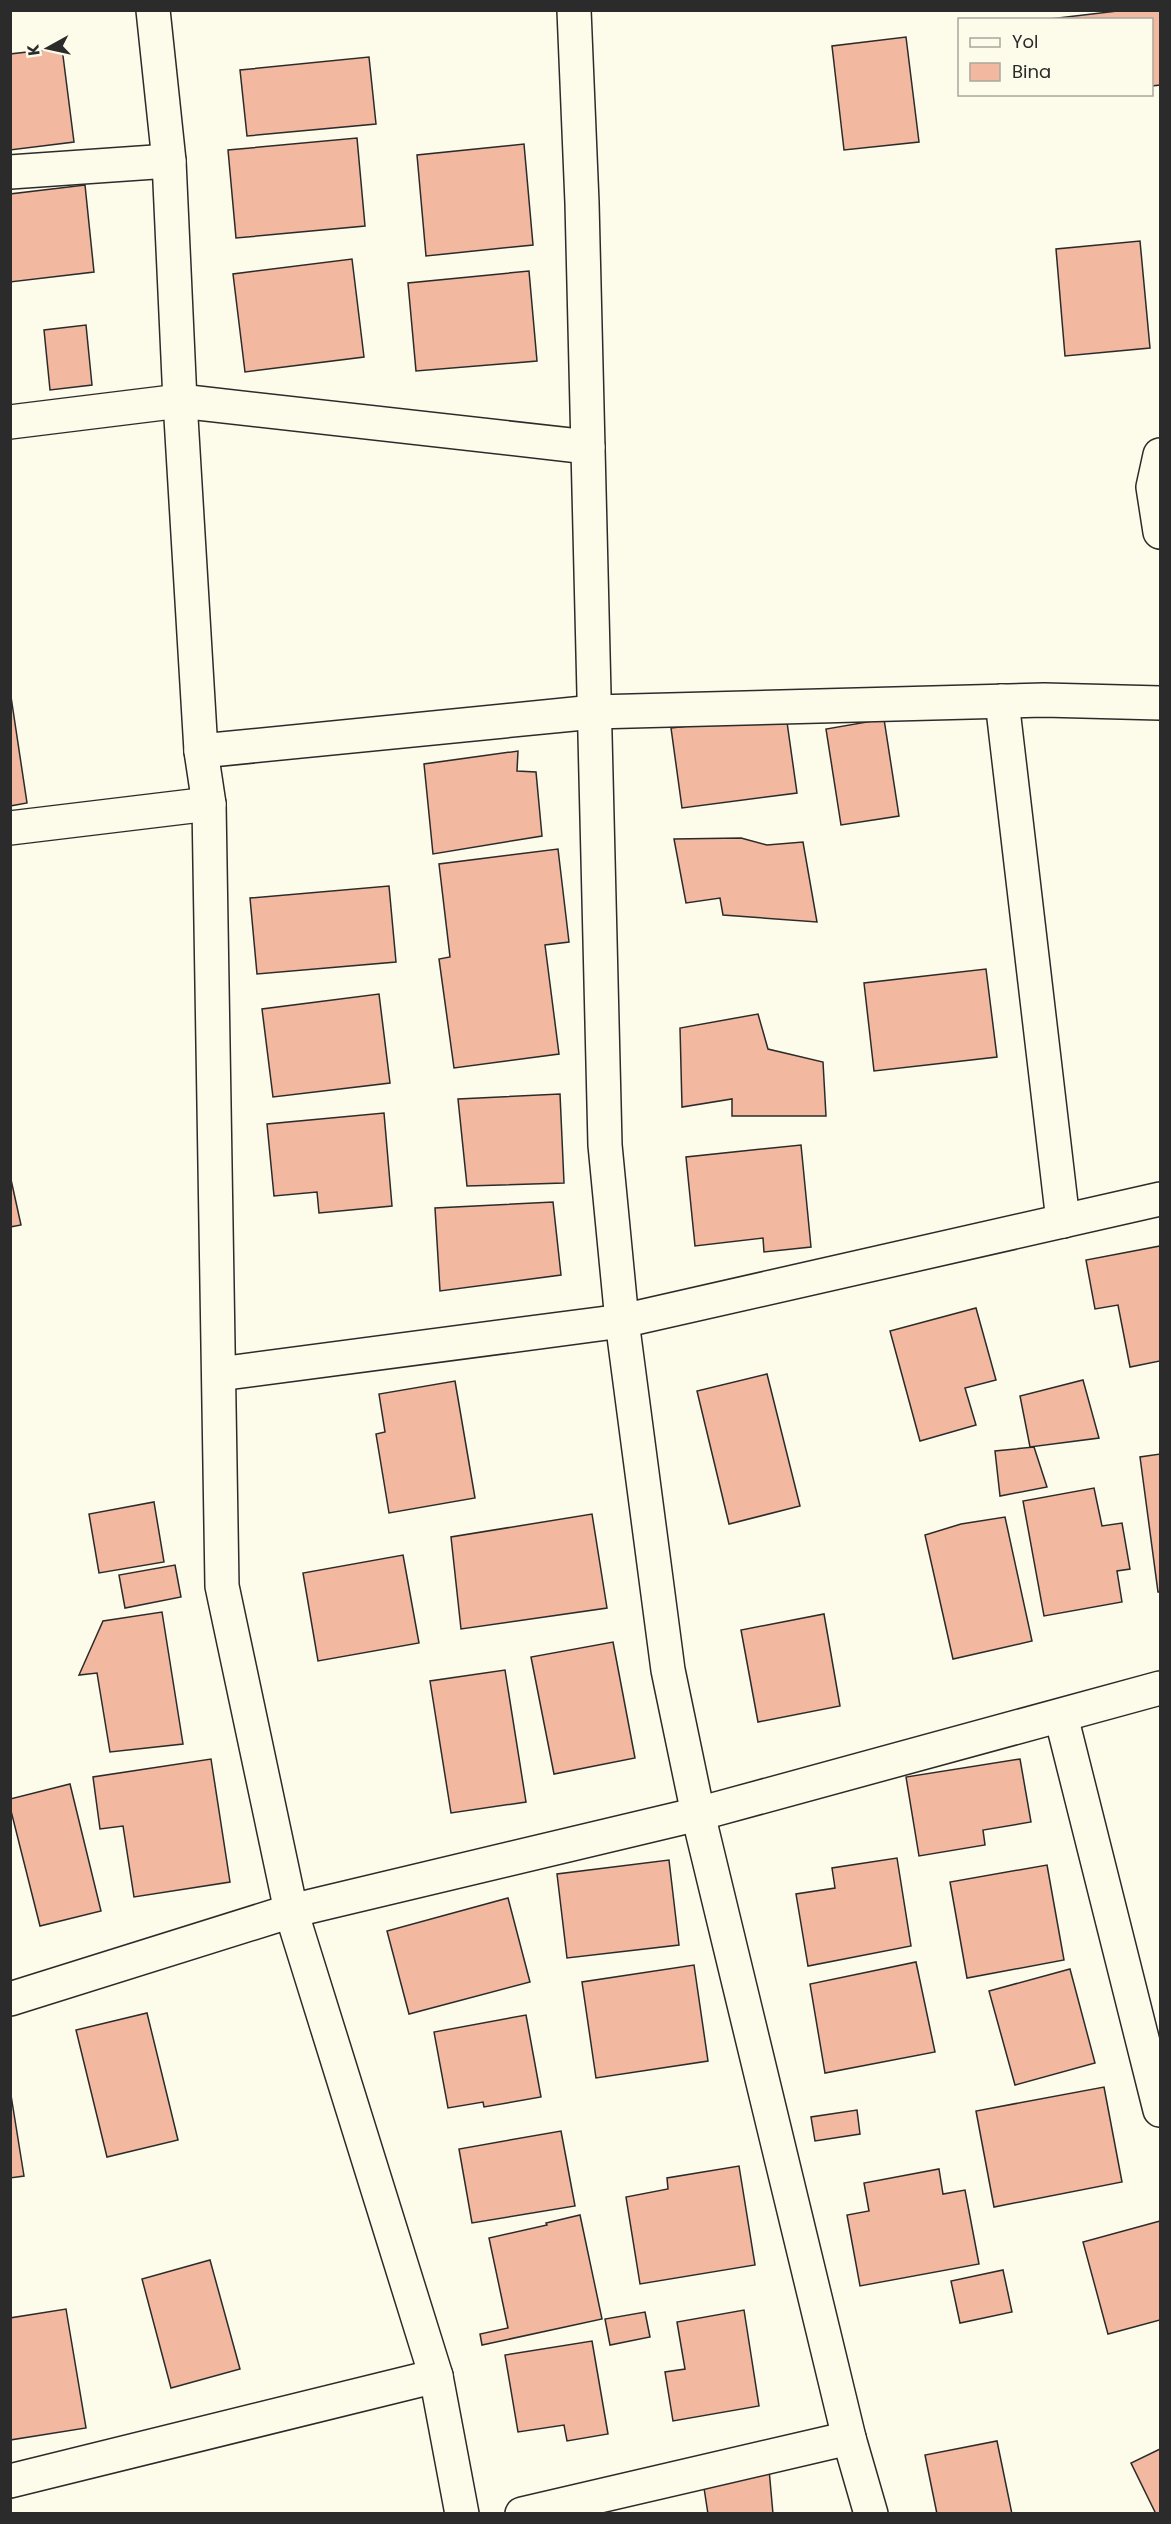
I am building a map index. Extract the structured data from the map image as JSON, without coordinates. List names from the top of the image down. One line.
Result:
{"legend":["Yol","Bina"],"north":"left"}
